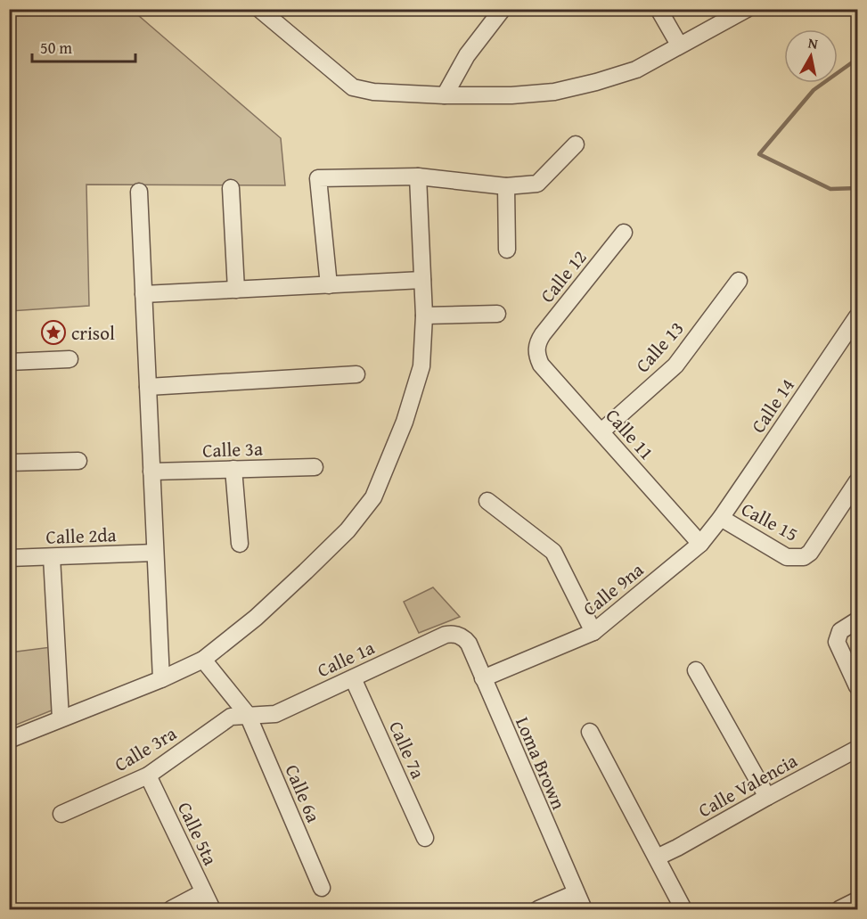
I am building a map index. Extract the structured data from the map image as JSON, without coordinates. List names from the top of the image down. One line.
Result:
{"streets":{"street":["Calle 12","Calle 13","Calle 14","Calle 11","Calle 3a","Calle 15","Calle 2da","Calle 9na","Calle 1a","Calle 3ra","Calle 7a","Loma Brown","Calle Valencia","Calle 6a","Calle 5ta"]},"crossings":[["Calle 12","Calle 11"],["Calle 13","Calle 11"],["Calle 14","Calle 15"],["Calle 14","Calle 9na"],["Calle 11","Calle 9na"],["Calle 15","Calle 9na"],["Calle 9na","Loma Brown"],["Calle 1a","Calle 3ra"],["Calle 1a","Calle 7a"],["Calle 1a","Loma Brown"],["Calle 1a","Calle 6a"],["Calle 3ra","Calle 6a"],["Calle 3ra","Calle 5ta"]],"places":{"place":["crisol"]},"scale_bar":"50 m","north":"top"}
